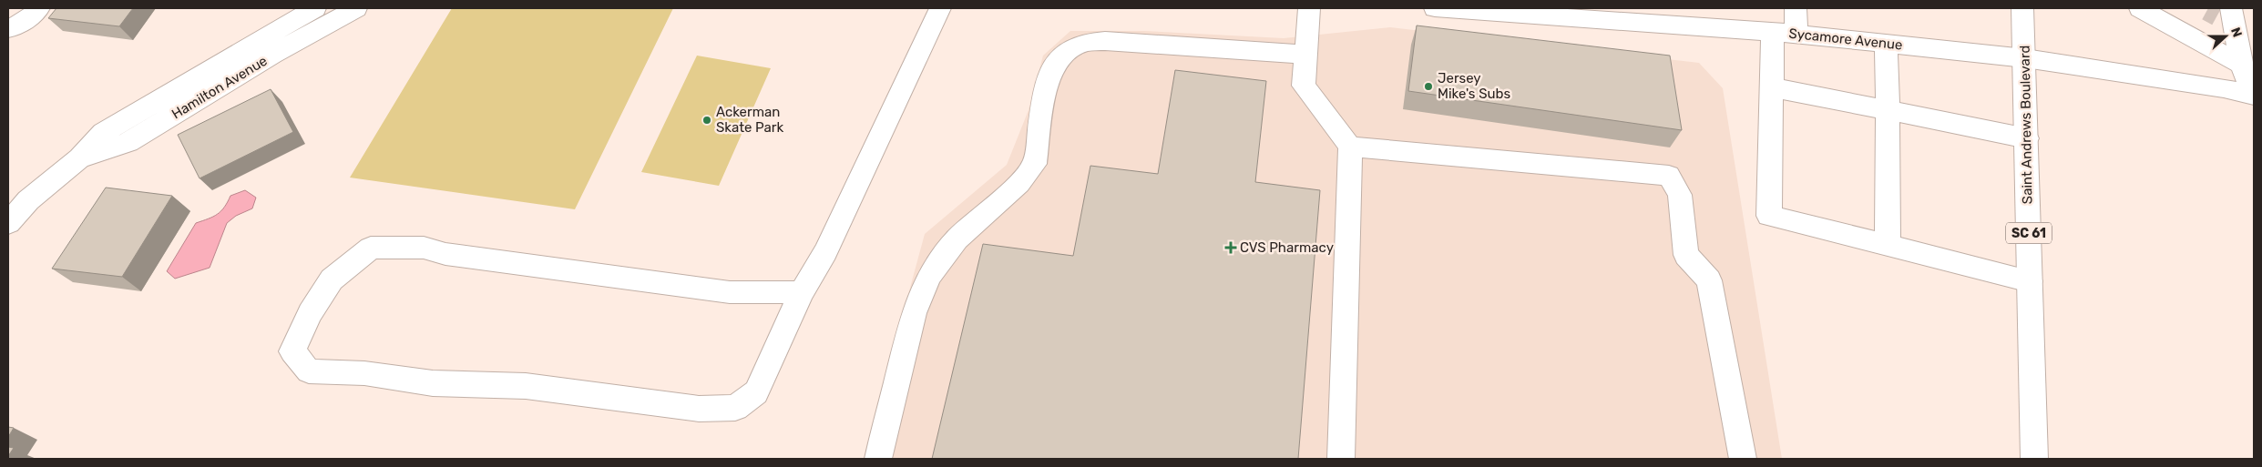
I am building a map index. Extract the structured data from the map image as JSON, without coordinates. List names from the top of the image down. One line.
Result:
{"streets":{"street":["Sycamore Avenue","Hamilton Avenue","Saint Andrews Boulevard","SC 61"]},"crossings":[["Sycamore Avenue","Saint Andrews Boulevard"]],"places":{"other":["Jersey Mike's Subs","Ackerman Skate Park"],"health":["CVS Pharmacy"]},"north":"right"}
